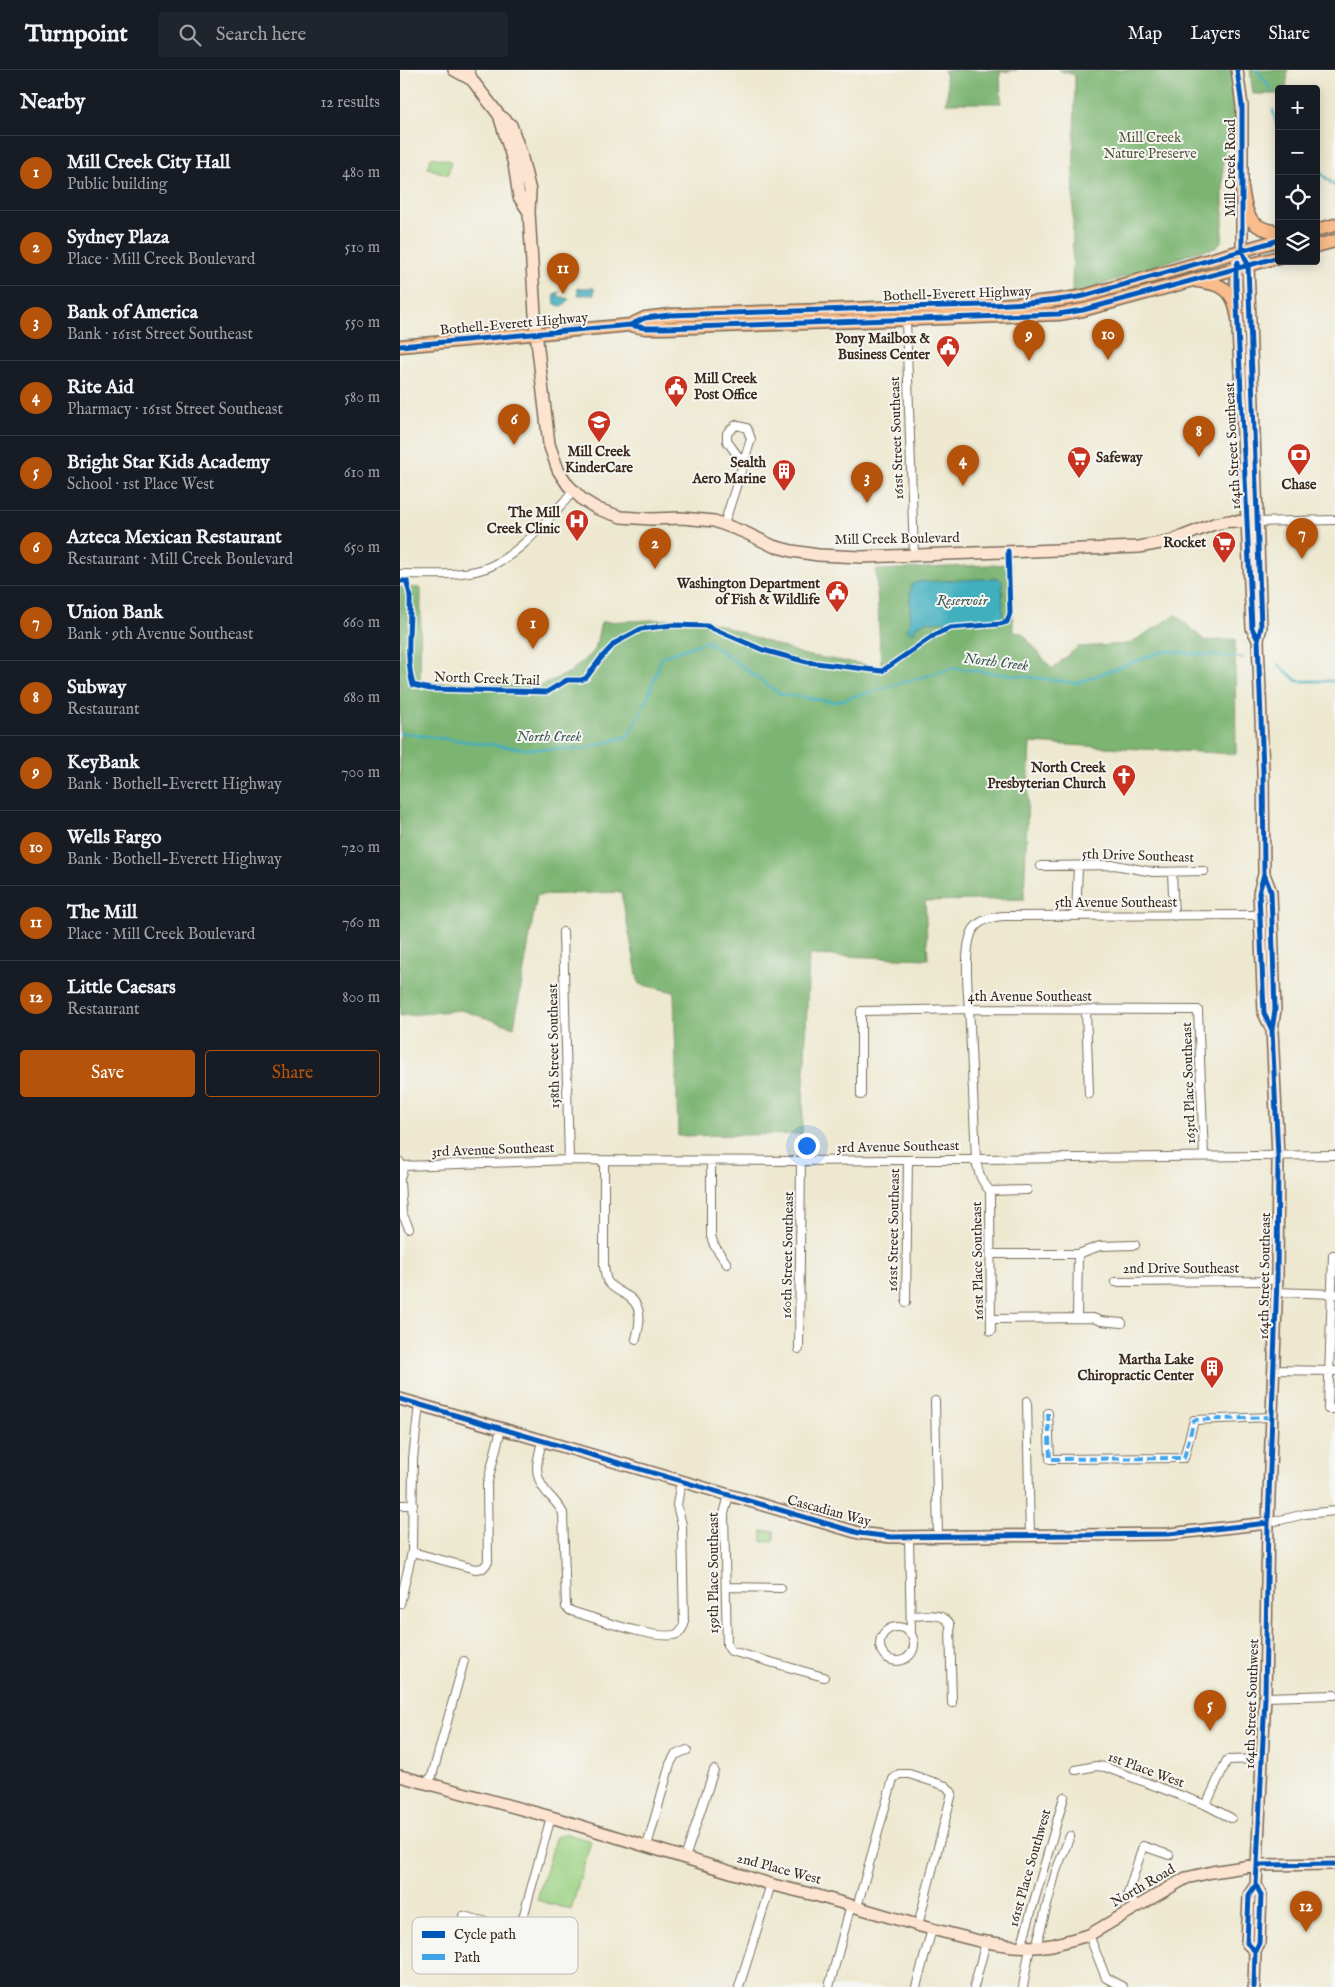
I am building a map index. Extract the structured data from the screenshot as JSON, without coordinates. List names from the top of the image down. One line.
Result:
{"streets":{"main road":["Bothell-Everett Highway"],"street":["Mill Creek Road","161st Street Southeast","164th Street Southeast","Mill Creek Boulevard","5th Drive Southeast","5th Avenue Southeast","4th Avenue Southeast","158th Street Southeast","163rd Place Southeast","3rd Avenue Southeast","160th Street Southeast","161st Place Southeast","2nd Drive Southeast","Cascadian Way","159th Place Southeast","164th Street Southwest","1st Place West","161st Place Southwest","2nd Place West","North Road"],"cycle path":["North Creek Trail"]},"crossings":[["Mill Creek Road","Bothell-Everett Highway"],["Mill Creek Road","164th Street Southeast"],["Bothell-Everett Highway","161st Street Southeast"],["Bothell-Everett Highway","164th Street Southeast"],["Bothell-Everett Highway","Mill Creek Boulevard"],["161st Street Southeast","Mill Creek Boulevard"],["161st Street Southeast","3rd Avenue Southeast"],["164th Street Southeast","Mill Creek Boulevard"],["164th Street Southeast","5th Avenue Southeast"],["164th Street Southeast","3rd Avenue Southeast"],["164th Street Southeast","2nd Drive Southeast"],["164th Street Southeast","Cascadian Way"],["164th Street Southeast","164th Street Southwest"],["5th Avenue Southeast","161st Place Southeast"],["4th Avenue Southeast","163rd Place Southeast"],["4th Avenue Southeast","161st Place Southeast"],["158th Street Southeast","3rd Avenue Southeast"],["163rd Place Southeast","3rd Avenue Southeast"],["3rd Avenue Southeast","160th Street Southeast"],["3rd Avenue Southeast","161st Place Southeast"],["Cascadian Way","159th Place Southeast"],["Cascadian Way","164th Street Southwest"],["164th Street Southwest","North Road"],["161st Place Southwest","2nd Place West"],["2nd Place West","North Road"]],"water":["Reservoir","North Creek"],"parks":["Mill Creek Nature Preserve"],"places":{"public building":["Pony Mailbox & Business Center","Mill Creek Post Office","Washington Department of Fish & Wildlife"],"school or university":["Mill Creek KinderCare"],"bank":["Chase"],"supermarket":["Safeway","Rocket"],"building":["Sealth Aero Marine","Martha Lake Chiropractic Center"],"hospital":["The Mill Creek Clinic"],"church":["North Creek Presbyterian Church"]},"legend":["Cycle path","Path"],"page":{"header":"Turnpoint","search":"Search here","nav":["Map","Layers","Share"],"heading":["Nearby","12 results"],"map_buttons":["+","−"],"list":[{"mark":"1","name":"Mill Creek City Hall","note":"Public building","value":"480 m"},{"mark":"2","name":"Sydney Plaza","note":"Place · Mill Creek Boulevard","value":"510 m"},{"mark":"3","name":"Bank of America","note":"Bank · 161st Street Southeast","value":"550 m"},{"mark":"4","name":"Rite Aid","note":"Pharmacy · 161st Street Southeast","value":"580 m"},{"mark":"5","name":"Bright Star Kids Academy","note":"School · 1st Place West","value":"610 m"},{"mark":"6","name":"Azteca Mexican Restaurant","note":"Restaurant · Mill Creek Boulevard","value":"650 m"},{"mark":"7","name":"Union Bank","note":"Bank · 9th Avenue Southeast","value":"660 m"},{"mark":"8","name":"Subway","note":"Restaurant","value":"680 m"},{"mark":"9","name":"KeyBank","note":"Bank · Bothell-Everett Highway","value":"700 m"},{"mark":"10","name":"Wells Fargo","note":"Bank · Bothell-Everett Highway","value":"720 m"},{"mark":"11","name":"The Mill","note":"Place · Mill Creek Boulevard","value":"760 m"},{"mark":"12","name":"Little Caesars","note":"Restaurant","value":"800 m"}],"pins":["11","10","9","6","8","4","3","7","2","1","5","12"],"buttons":["Save","Share"]}}
